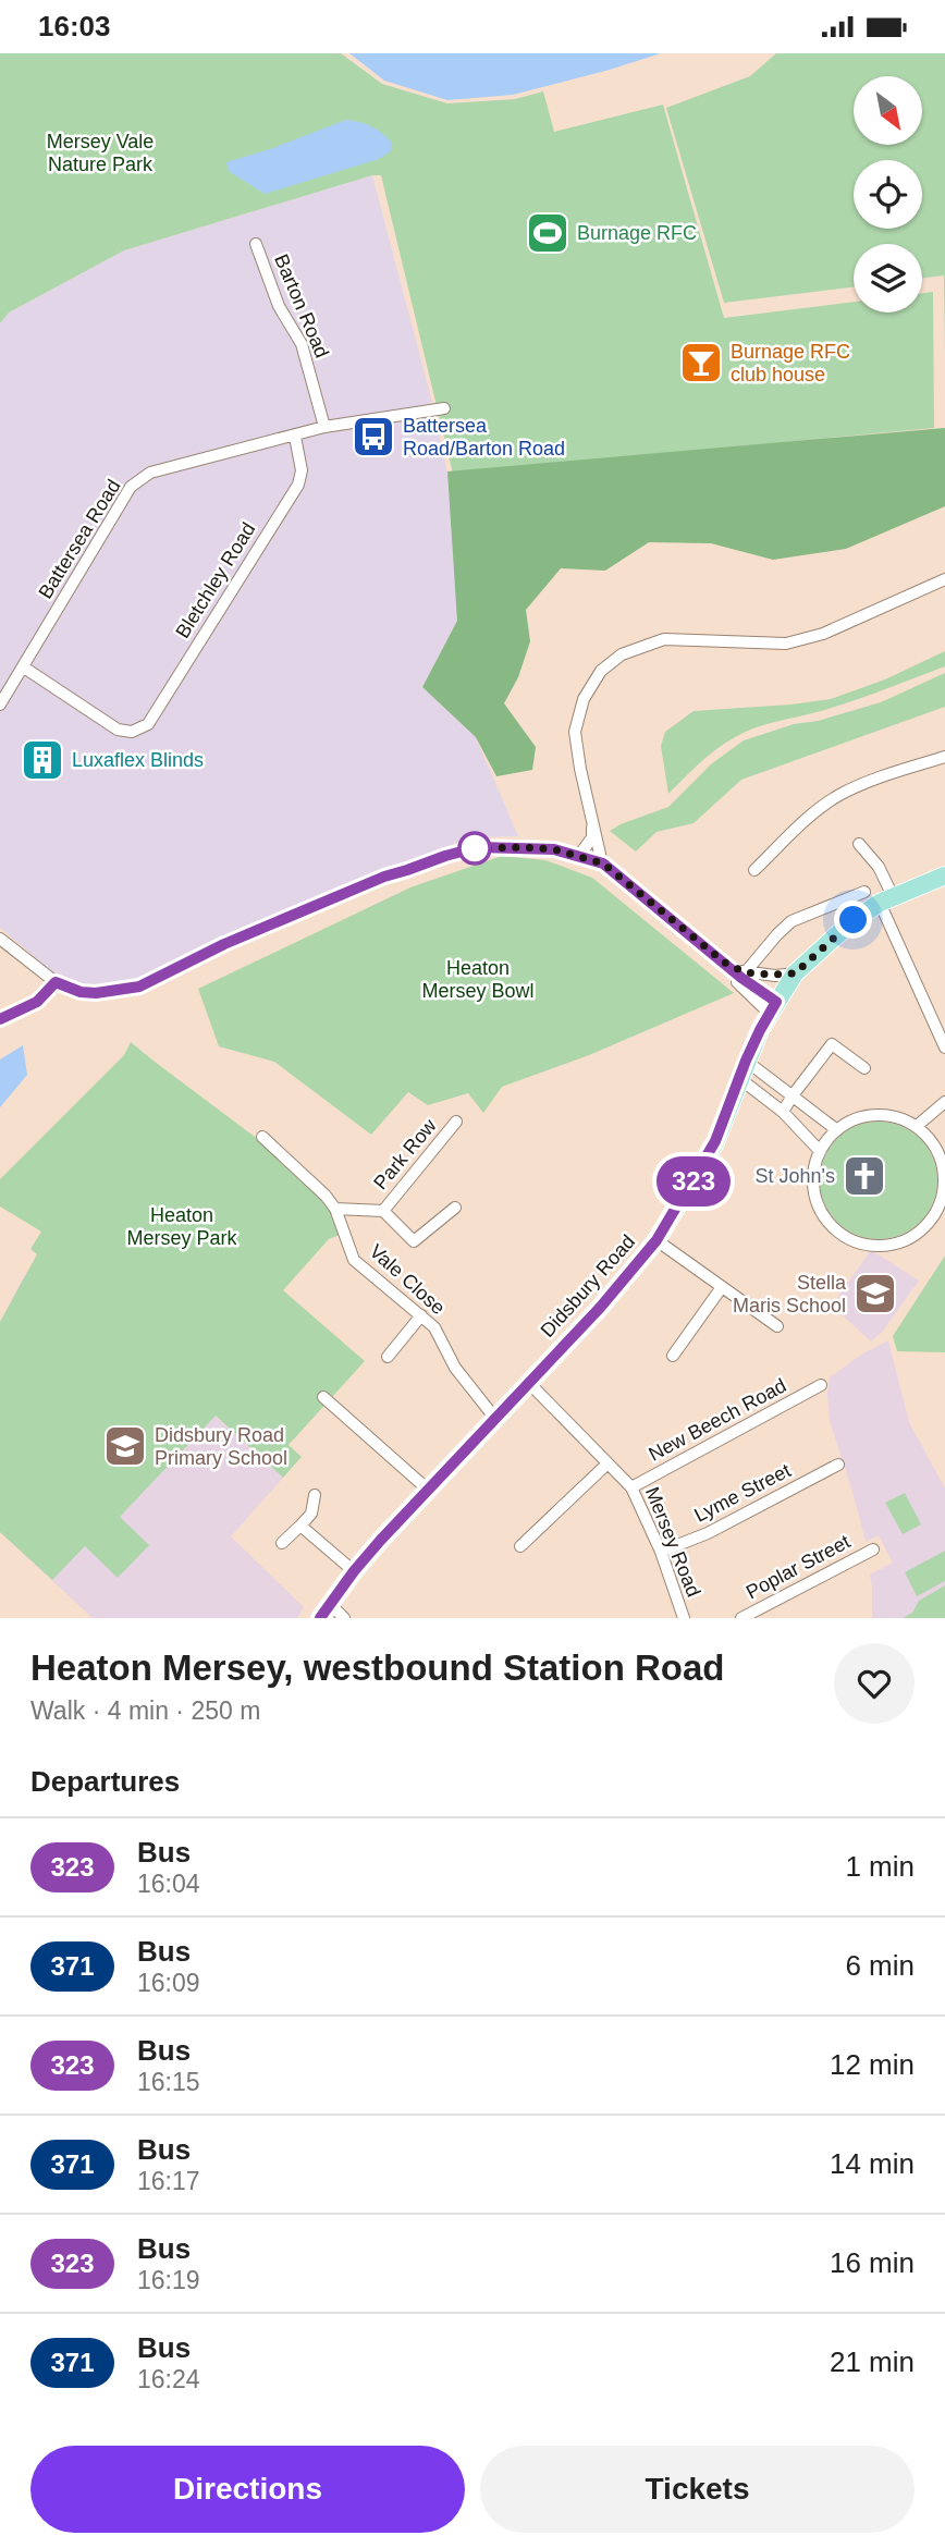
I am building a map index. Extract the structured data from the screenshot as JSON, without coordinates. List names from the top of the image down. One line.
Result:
{"streets":{"main road":["Didsbury Road"],"street":["Barton Road","Battersea Road","Bletchley Road","Park Row","Vale Close","New Beech Road","Lyme Street","Mersey Road","Poplar Street"]},"crossings":[["Barton Road","Battersea Road"],["Battersea Road","Bletchley Road"],["Vale Close","Didsbury Road"],["Didsbury Road","Mersey Road"],["New Beech Road","Mersey Road"],["Lyme Street","Mersey Road"]],"parks":["Mersey Vale Nature Park","Heaton Mersey Bowl","Heaton Mersey Park"],"places":{"sports":["Burnage RFC"],"bar":["Burnage RFC club house"],"bus stop":["Battersea Road/Barton Road"],"building":["Luxaflex Blinds"],"church":["St John's"],"school or university":["Stella Maris School","Didsbury Road Primary School"]},"lines":["bus line 323"],"north":"bottom right","page":{"status":"16:03","on_map":"323","heading":[["Heaton Mersey, westbound Station Road","Walk · 4 min · 250 m"],"Departures"],"list":[{"mark":"323","name":"Bus","note":"16:04","value":"1 min"},{"mark":"371","name":"Bus","note":"16:09","value":"6 min"},{"mark":"323","name":"Bus","note":"16:15","value":"12 min"},{"mark":"371","name":"Bus","note":"16:17","value":"14 min"},{"mark":"323","name":"Bus","note":"16:19","value":"16 min"},{"mark":"371","name":"Bus","note":"16:24","value":"21 min"}],"buttons":["Directions","Tickets"]}}
